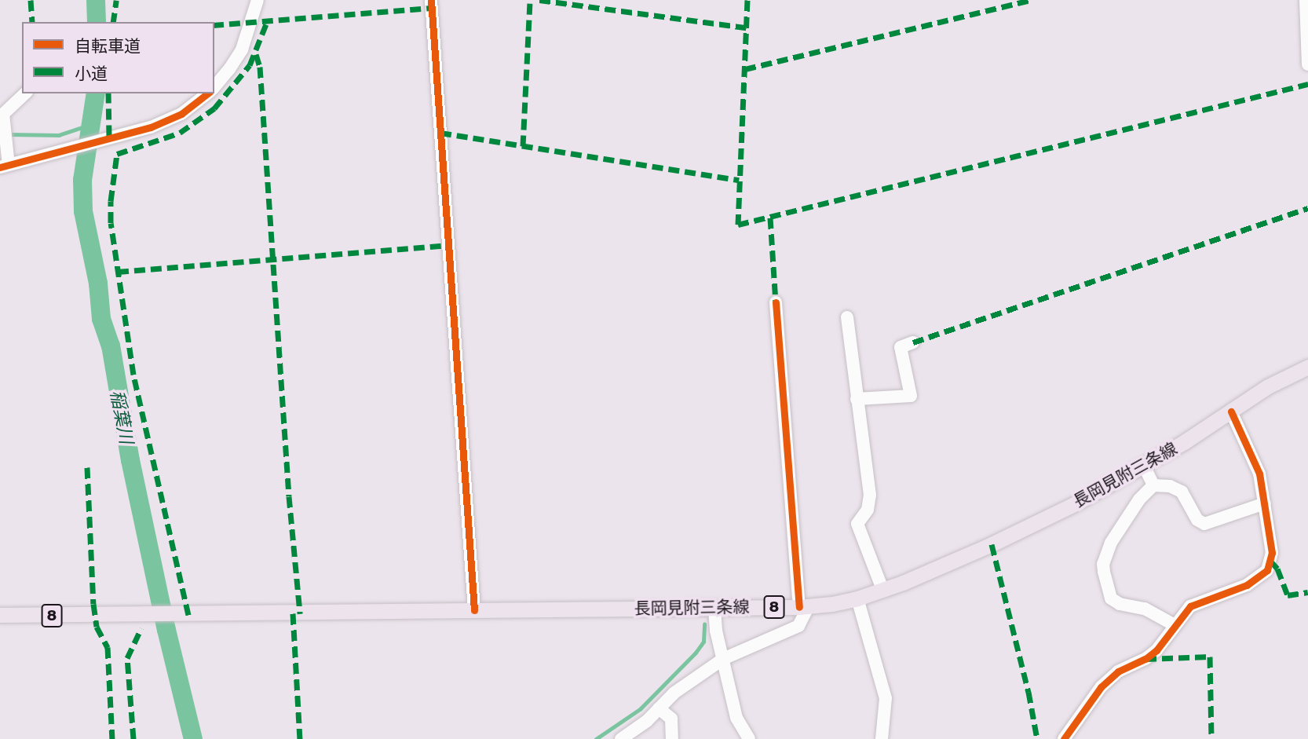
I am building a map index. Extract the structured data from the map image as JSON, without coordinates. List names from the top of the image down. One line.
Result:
{"streets":{"main road":["長岡見附三条線","8"]},"water":["稲葉川"],"legend":["自転車道","小道"]}
